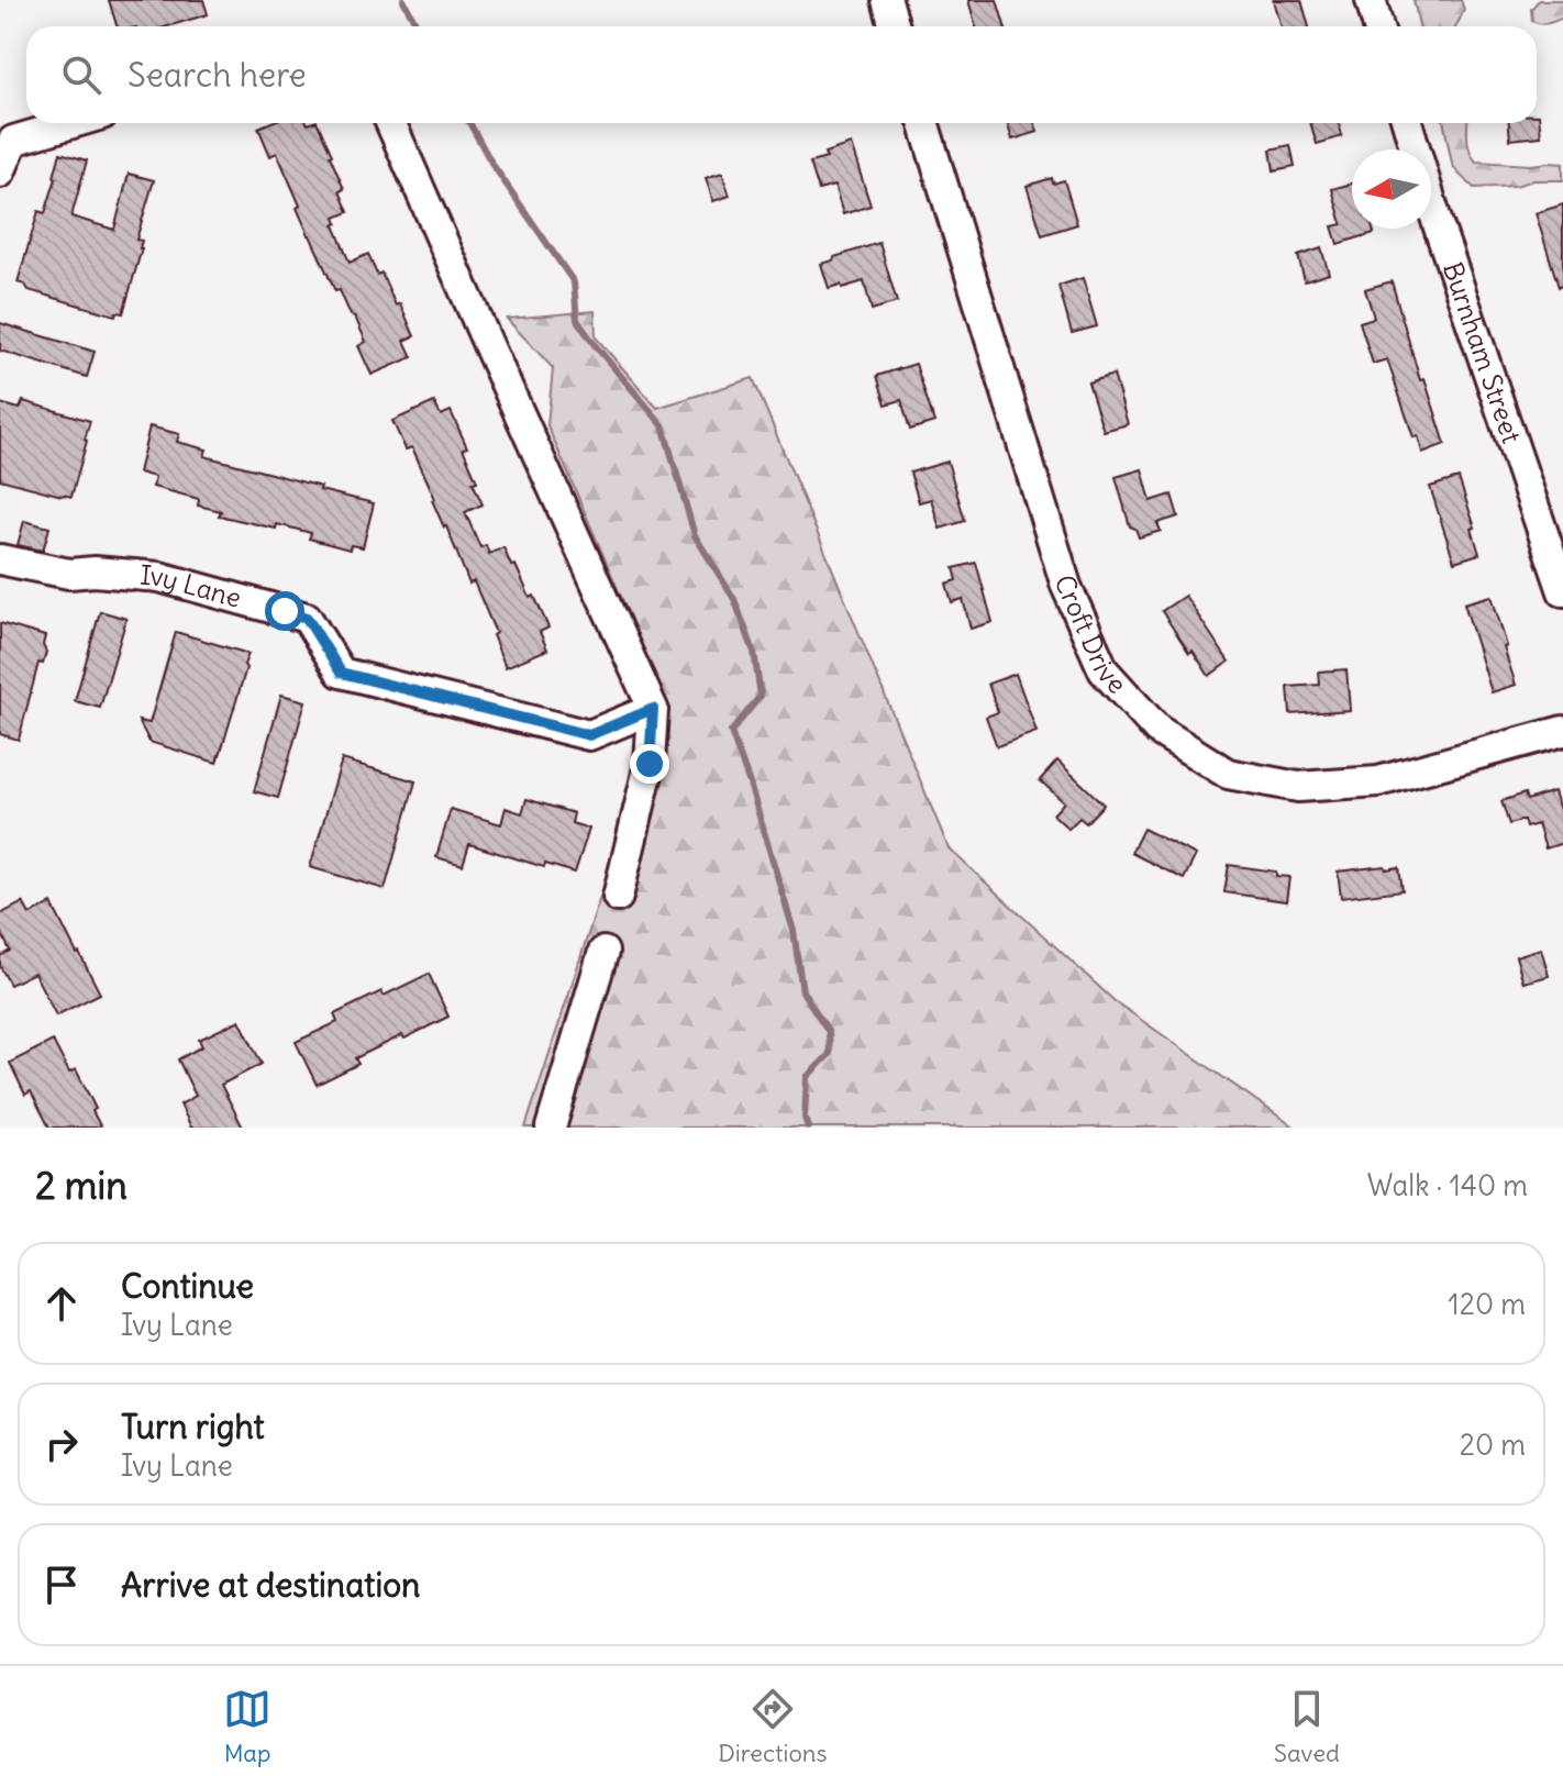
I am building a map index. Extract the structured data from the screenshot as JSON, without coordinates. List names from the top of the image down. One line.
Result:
{"streets":{"street":["Burnham Street","Ivy Lane","Croft Drive"]},"north":"left","page":{"search":"Search here","heading":["2 min","Walk · 140 m"],"list":[["Continue","Ivy Lane","120 m"],["Turn right","Ivy Lane","20 m"],"Arrive at destination"],"nav":["Map","Directions","Saved"]}}
